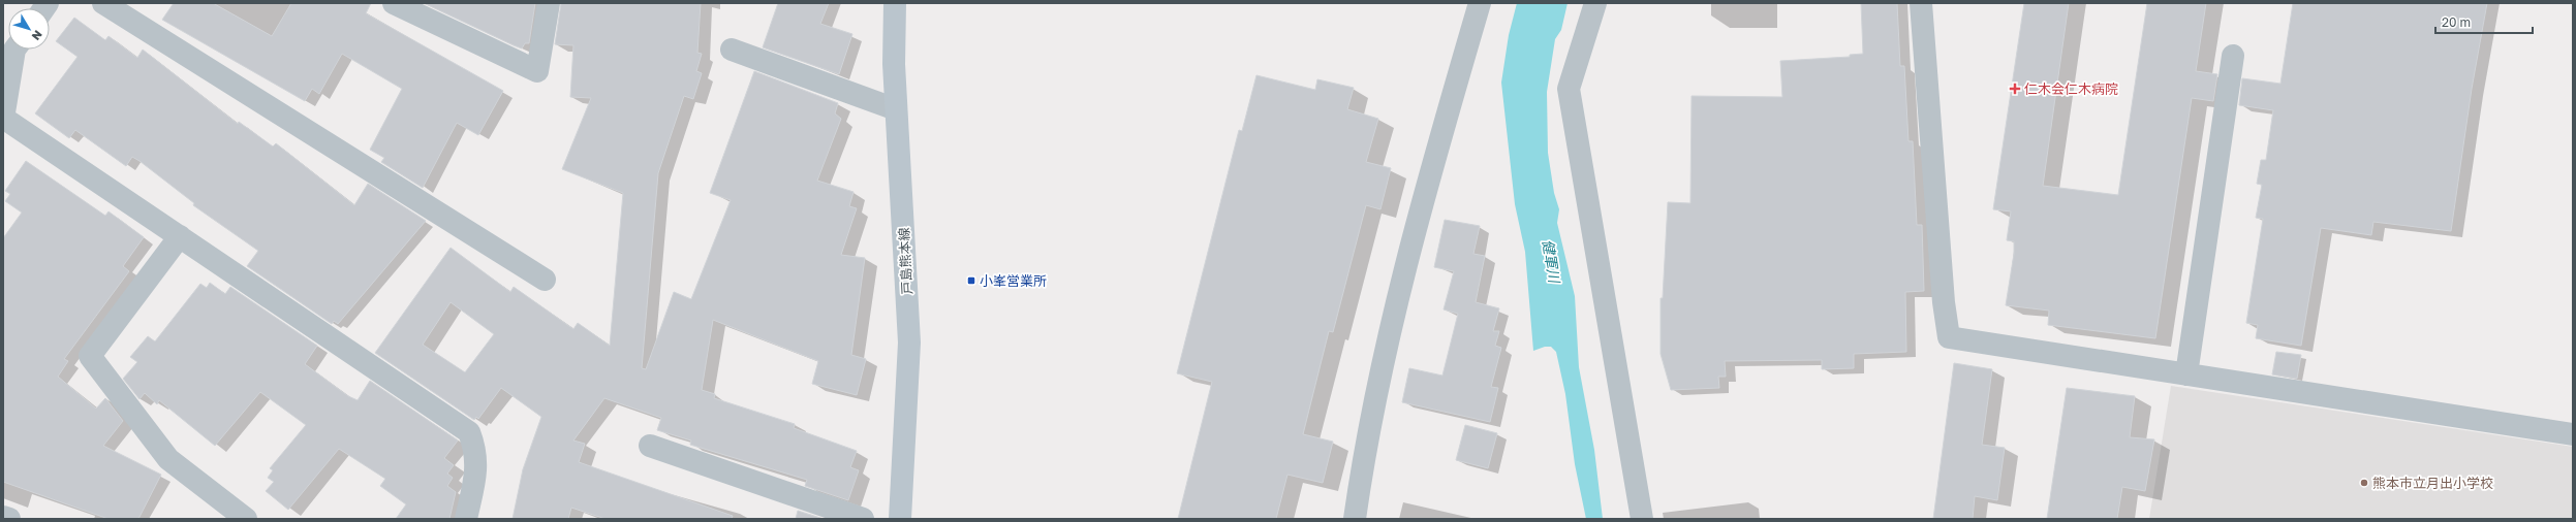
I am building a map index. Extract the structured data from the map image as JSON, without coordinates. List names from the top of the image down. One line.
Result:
{"streets":{"main road":["戸島熊本線"]},"water":["健軍川"],"places":{"health":["仁木会仁木病院"],"transit":["小峯営業所"],"other":["熊本市立月出小学校"]},"scale_bar":"20 m","north":"bottom right"}
